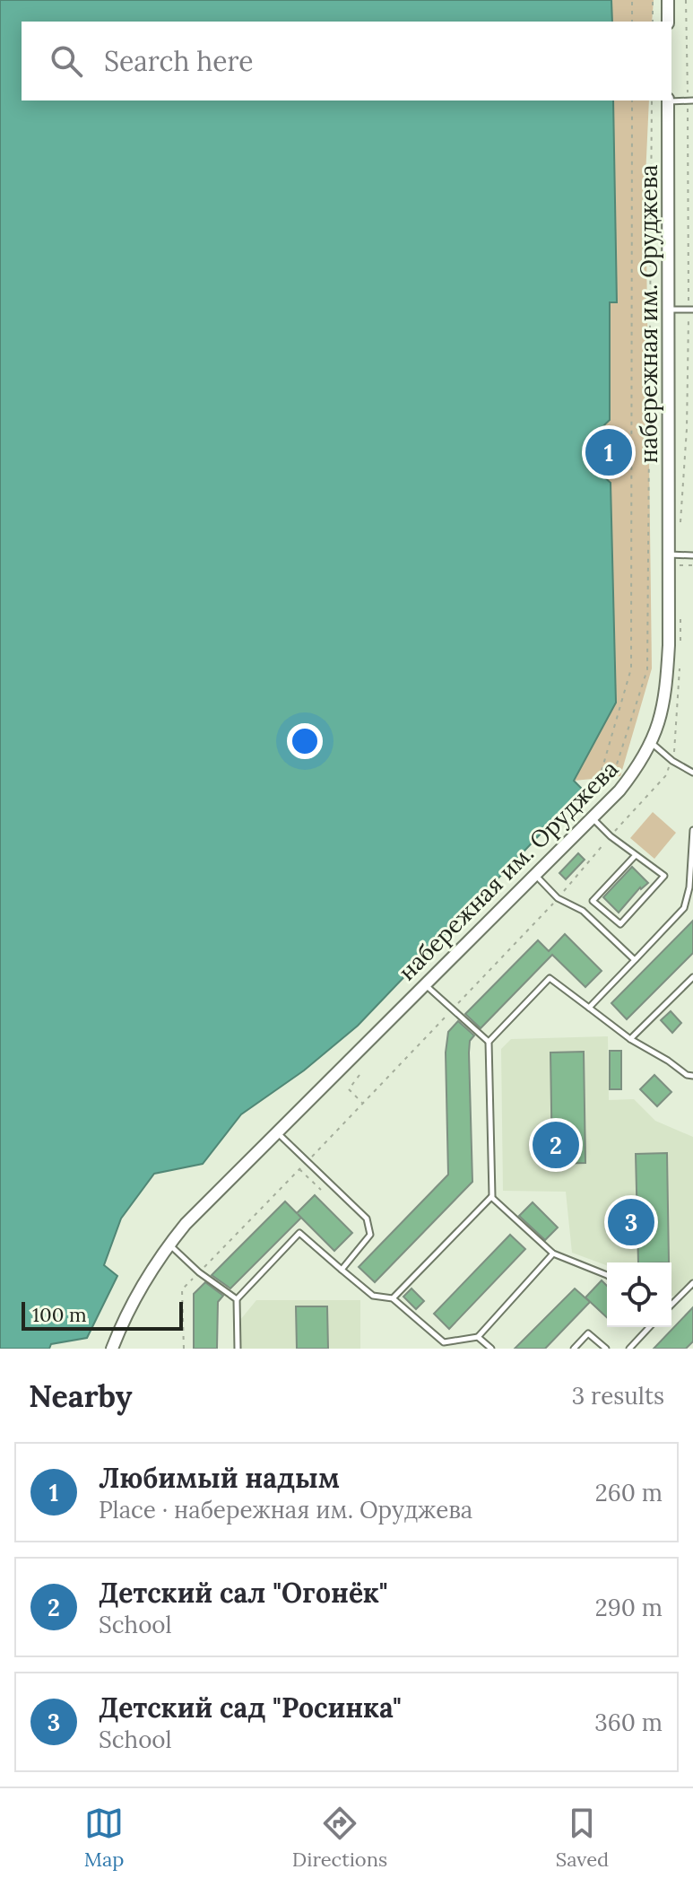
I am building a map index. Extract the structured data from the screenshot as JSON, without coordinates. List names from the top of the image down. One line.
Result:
{"streets":{"street":["набережная им. Оруджева"]},"scale_bar":"100 m","page":{"search":"Search here","pins":["1","2","3"],"scale":"100 m","heading":["Nearby","3 results"],"list":[{"mark":"1","name":"Любимый надым","note":"Place · набережная им. Оруджева","value":"260 m"},{"mark":"2","name":"Детский сал \"Огонёк\"","note":"School","value":"290 m"},{"mark":"3","name":"Детский сад \"Росинка\"","note":"School","value":"360 m"}],"nav":["Map","Directions","Saved"]}}
